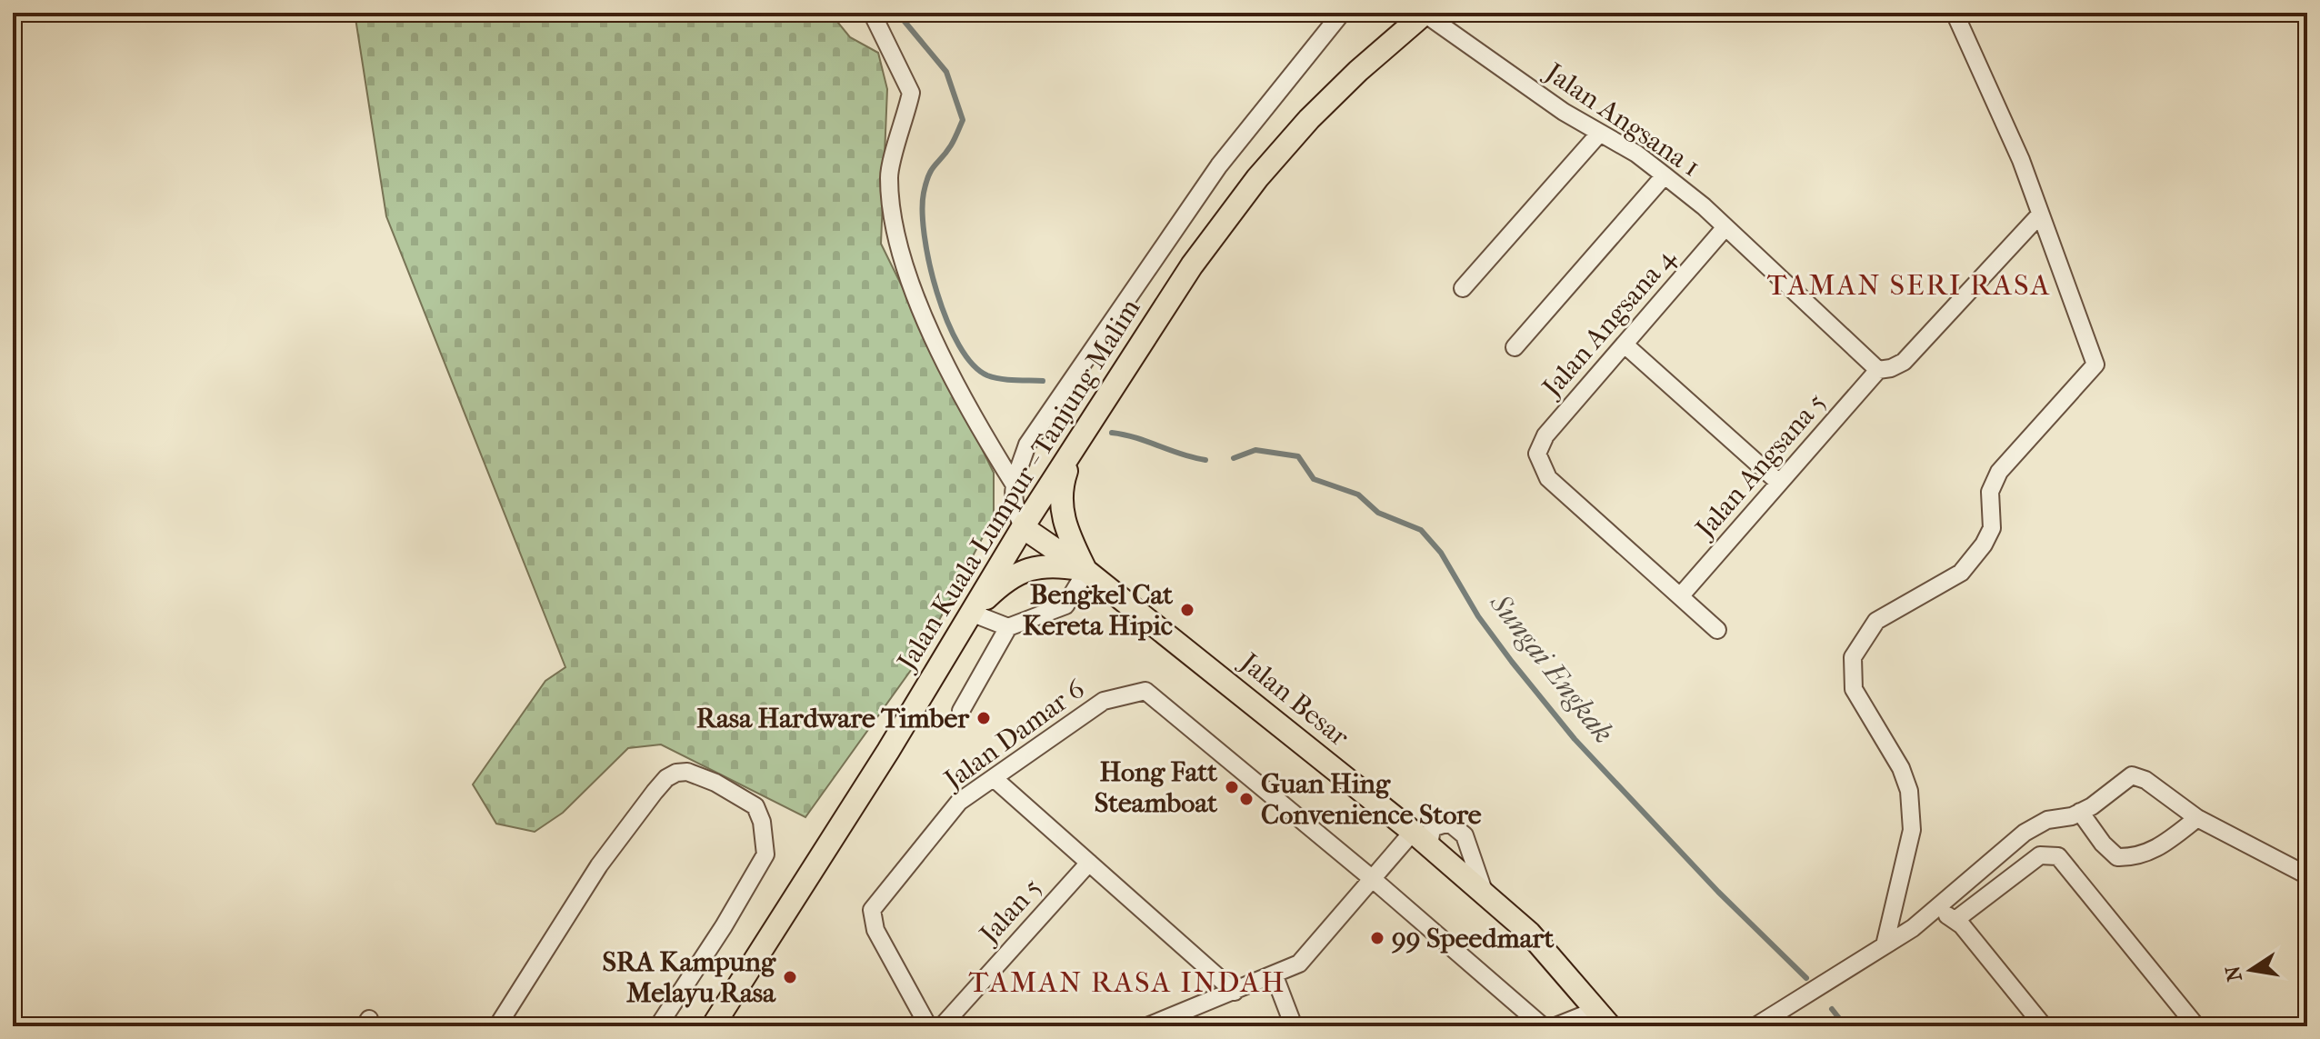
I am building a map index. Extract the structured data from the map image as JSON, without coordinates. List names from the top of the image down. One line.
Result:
{"streets":{"main road":["Jalan Kuala Lumpur - Tanjung Malim","Jalan Besar"],"street":["Jalan Angsana 1","Jalan Angsana 4","Jalan Angsana 5","Jalan Damar 6","Jalan 5"]},"crossings":[["Jalan Angsana 1","Jalan Angsana 4"],["Jalan Angsana 1","Jalan Angsana 5"],["Jalan Angsana 1","Jalan Kuala Lumpur - Tanjung Malim"],["Jalan Angsana 4","Jalan Angsana 5"],["Jalan Kuala Lumpur - Tanjung Malim","Jalan Besar"]],"districts":["TAMAN SERI RASA","TAMAN RASA INDAH"],"water":["Sungai Engkak"],"places":["Bengkel Cat Kereta Hipic","Rasa Hardware Timber","Hong Fatt Steamboat","Guan Hing Convenience Store","99 Speedmart","SRA Kampung Melayu Rasa"],"north":"left"}
